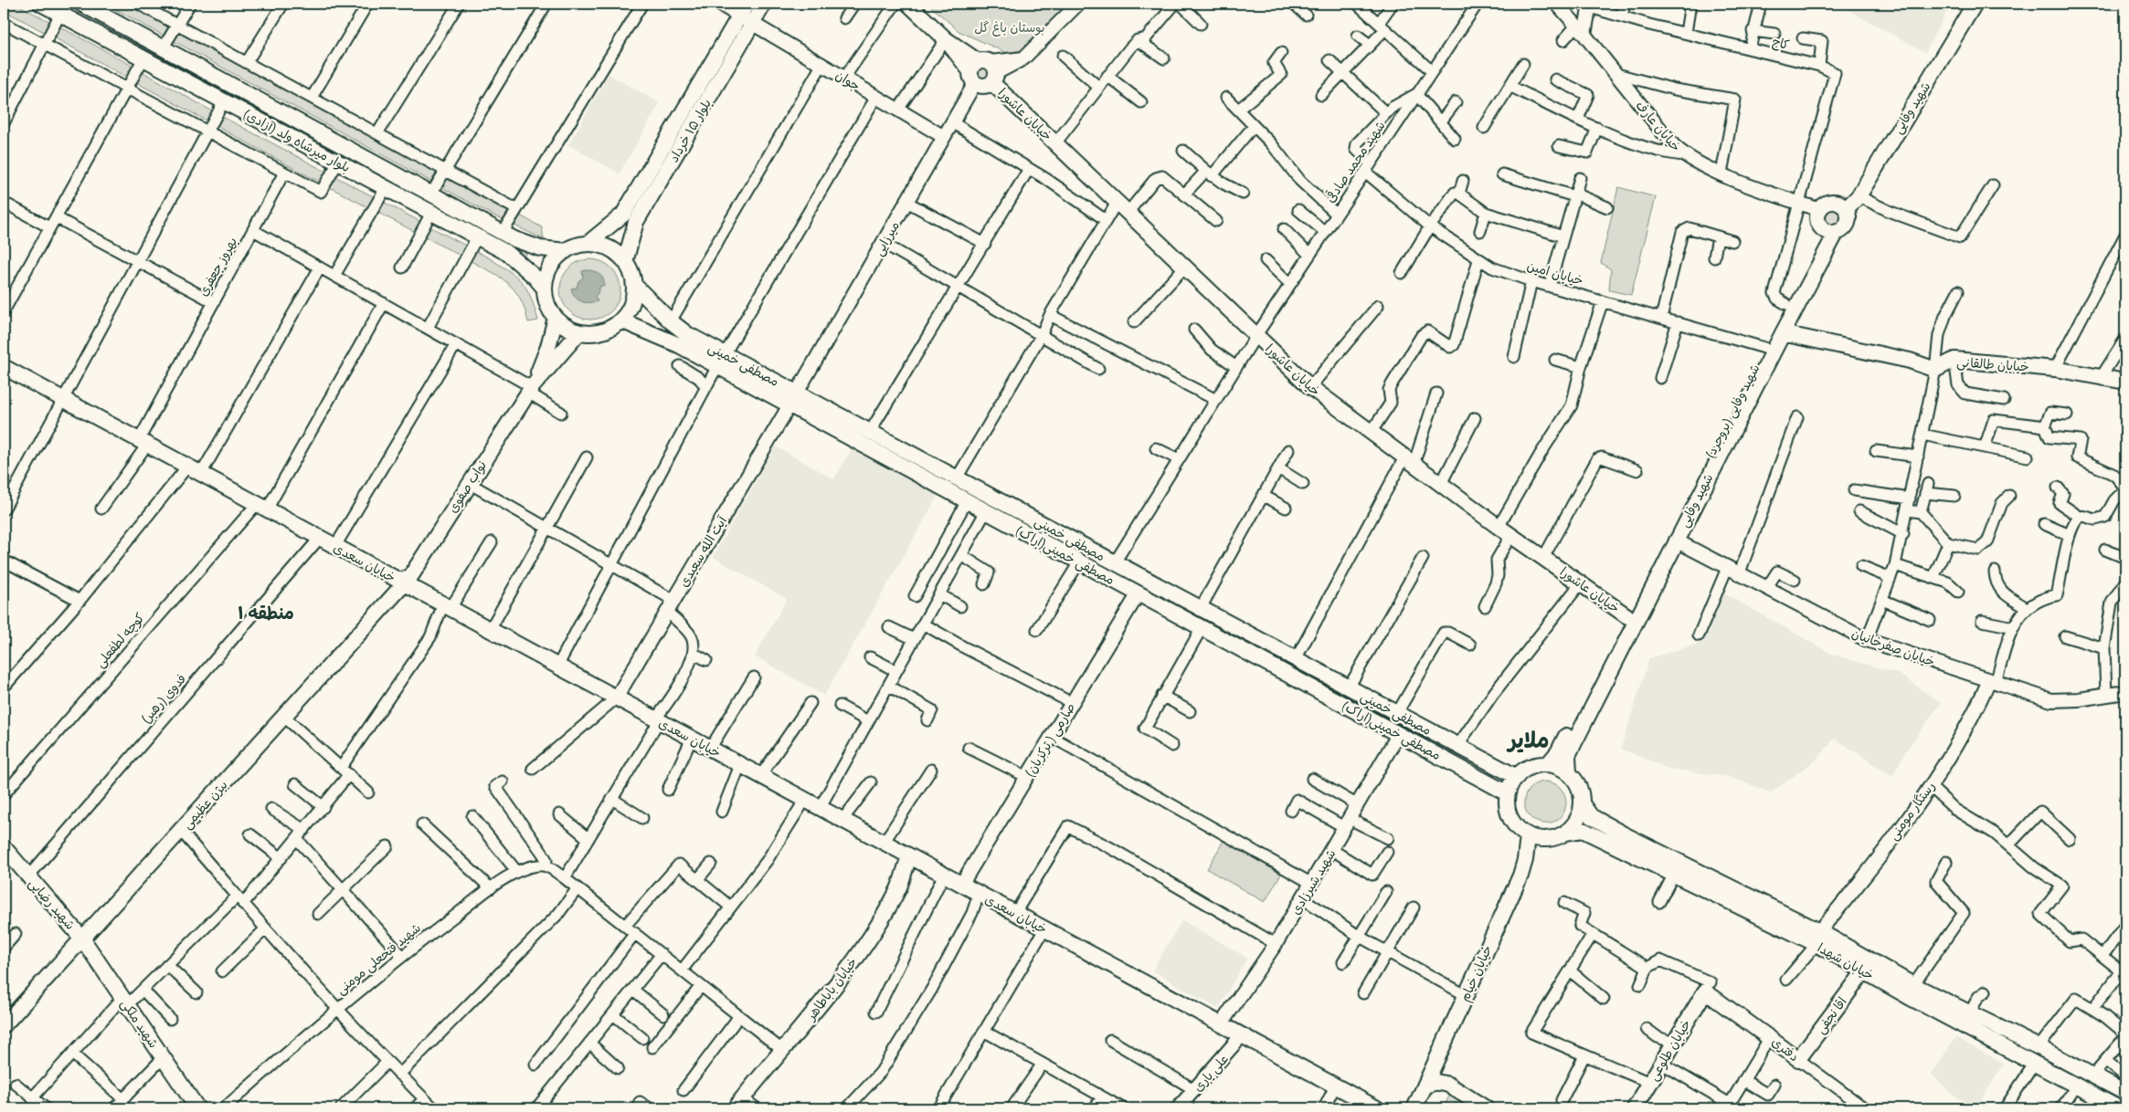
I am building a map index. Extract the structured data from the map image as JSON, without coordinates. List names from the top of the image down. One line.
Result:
{"streets":{"main road":["شهید وفایی","خیابان عاشورا","بلوار ۱۵ خرداد","بلوار میرشاه ولد (آزادی)","مصطفی خمینی","خیابان طالقانی","شهید وفایی (بروجرد)","نواب صفوی","مصطفی خمینی(اراک)","خیابان سعدی","بیژن عظیمی","شهید رضایی","خیابان شهدا","خیابان خیام","خیابان باباطاهر","اقا نجفی","شهید ملکی","دفتری","خیابان طلوعی"],"street":["کاج","جوان","خیابان عارف","شهید محمد صادقی","میرزایی","بهروز جعفری","خیابان امین","آیت الله سعیدی","کوچه لطفعلی","خیابان صفرخانیان","فدوی (رهبر)","صارمی ( ترکزبان)","رستگار مومنی","شهید شیرزادی","شهید فتحعلی مومنی","علی یاری"]},"crossings":[["کاج","خیابان عارف"],["جوان","بلوار ۱۵ خرداد"],["جوان","میرزایی"],["شهید وفایی","خیابان عارف"],["شهید وفایی","مصطفی خمینی"],["شهید وفایی","شهید وفایی (بروجرد)"],["شهید وفایی","مصطفی خمینی(اراک)"],["شهید وفایی","خیابان صفرخانیان"],["شهید وفایی","خیابان شهدا"],["شهید وفایی","خیابان خیام"],["خیابان عاشورا","شهید محمد صادقی"],["خیابان عاشورا","میرزایی"],["خیابان عاشورا","شهید وفایی (بروجرد)"],["خیابان عارف","شهید وفایی (بروجرد)"],["بلوار ۱۵ خرداد","بلوار میرشاه ولد (آزادی)"],["بلوار ۱۵ خرداد","مصطفی خمینی"],["بلوار میرشاه ولد (آزادی)","مصطفی خمینی"],["شهید محمد صادقی","خیابان امین"],["شهید محمد صادقی","مصطفی خمینی"],["میرزایی","مصطفی خمینی"],["میرزایی","آیت الله سعیدی"],["میرزایی","مصطفی خمینی(اراک)"],["بهروز جعفری","خیابان سعدی"],["خیابان امین","شهید وفایی (بروجرد)"],["مصطفی خمینی","آیت الله سعیدی"],["مصطفی خمینی","مصطفی خمینی(اراک)"],["مصطفی خمینی","خیابان شهدا"],["مصطفی خمینی","خیابان خیام"],["نواب صفوی","خیابان سعدی"],["نواب صفوی","بیژن عظیمی"],["آیت الله سعیدی","مصطفی خمینی(اراک)"],["آیت الله سعیدی","خیابان سعدی"],["مصطفی خمینی(اراک)","صارمی ( ترکزبان)"],["مصطفی خمینی(اراک)","شهید شیرزادی"],["مصطفی خمینی(اراک)","خیابان شهدا"],["مصطفی خمینی(اراک)","خیابان خیام"],["خیابان سعدی","کوچه لطفعلی"],["خیابان سعدی","فدوی (رهبر)"],["خیابان سعدی","صارمی ( ترکزبان)"],["خیابان سعدی","بیژن عظیمی"],["خیابان سعدی","شهید شیرزادی"],["خیابان سعدی","خیابان باباطاهر"],["خیابان سعدی","علی یاری"],["خیابان صفرخانیان","رستگار مومنی"],["فدوی (رهبر)","شهید رضایی"],["بیژن عظیمی","شهید رضایی"],["بیژن عظیمی","شهید ملکی"],["رستگار مومنی","خیابان شهدا"],["شهید رضایی","شهید ملکی"],["خیابان شهدا","خیابان خیام"],["خیابان شهدا","اقا نجفی"],["اقا نجفی","دفتری"],["دفتری","خیابان طلوعی"]],"districts":["منطقه ۱","ملایر"],"parks":["بوستان باغ گل"]}
